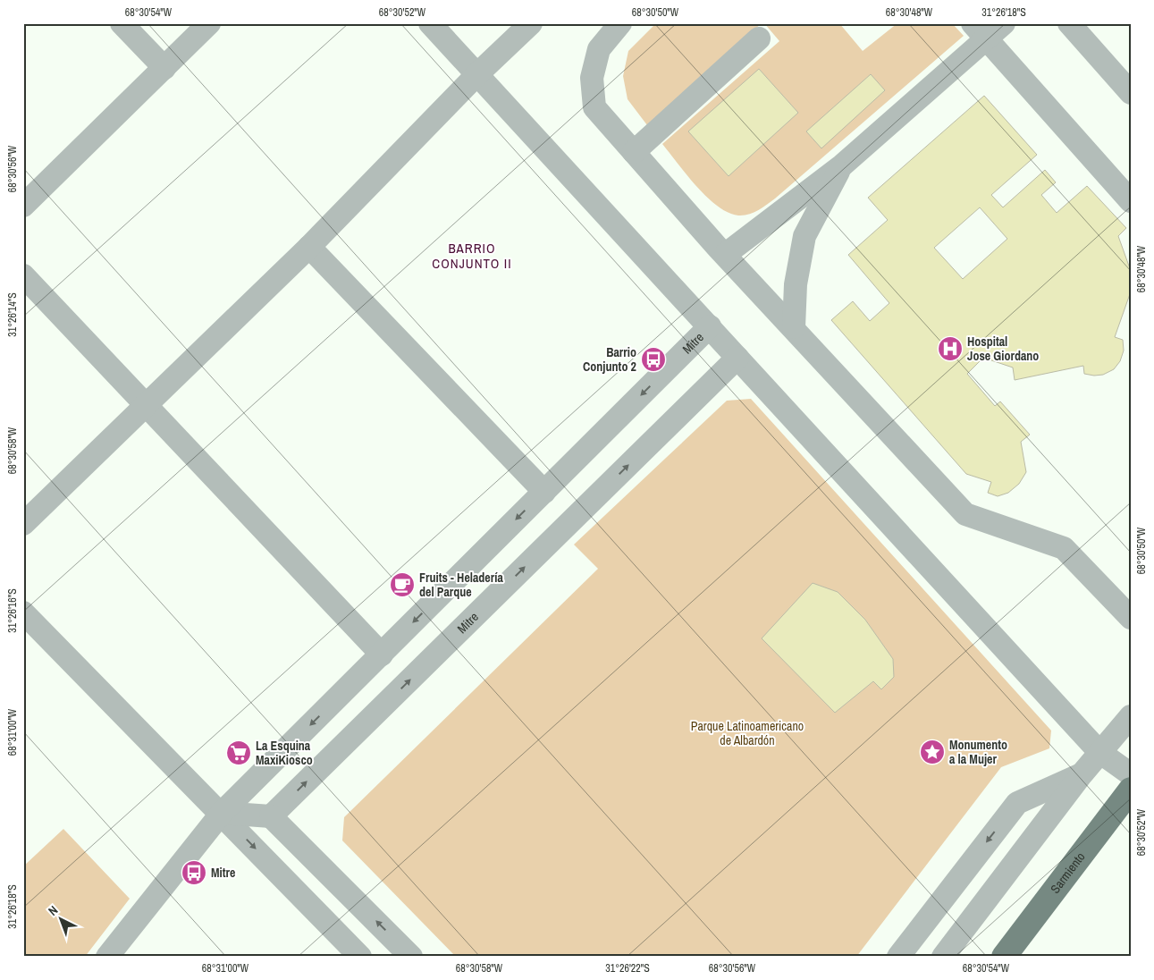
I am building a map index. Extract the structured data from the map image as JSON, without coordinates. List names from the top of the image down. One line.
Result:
{"streets":{"main road":["Sarmiento"],"street":["Mitre"]},"districts":["BARRIO CONJUNTO II"],"parks":["Parque Latinoamericano de Albardón"],"places":{"hospital":["Hospital Jose Giordano"],"bus stop":["Barrio Conjunto 2","Mitre"],"cafe":["Fruits - Heladería del Parque"],"place":["Monumento a la Mujer"],"supermarket":["La Esquina MaxiKiosco"]},"north":"top left","coordinates":["68°30'54\"W","68°30'52\"W","68°30'50\"W","68°30'48\"W","31°26'18\"S","68°30'56\"W","31°26'14\"S","68°30'58\"W","31°26'16\"S","68°31'00\"W","31°26'22\"S"]}
